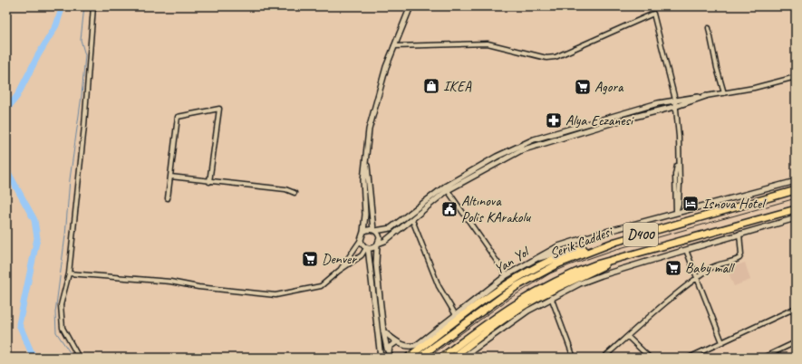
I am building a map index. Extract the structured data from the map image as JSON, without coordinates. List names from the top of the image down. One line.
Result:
{"streets":{"highway":["D400","Serik Caddesi"],"street":["Yan Yol"]},"places":{"shop":["IKEA"],"supermarket":["Agora","Denver","Baby mall"],"pharmacy":["Alya Eczanesi"],"hotel":["Isnova Hotel"],"public building":["Altınova Polis KArakolu"]}}
